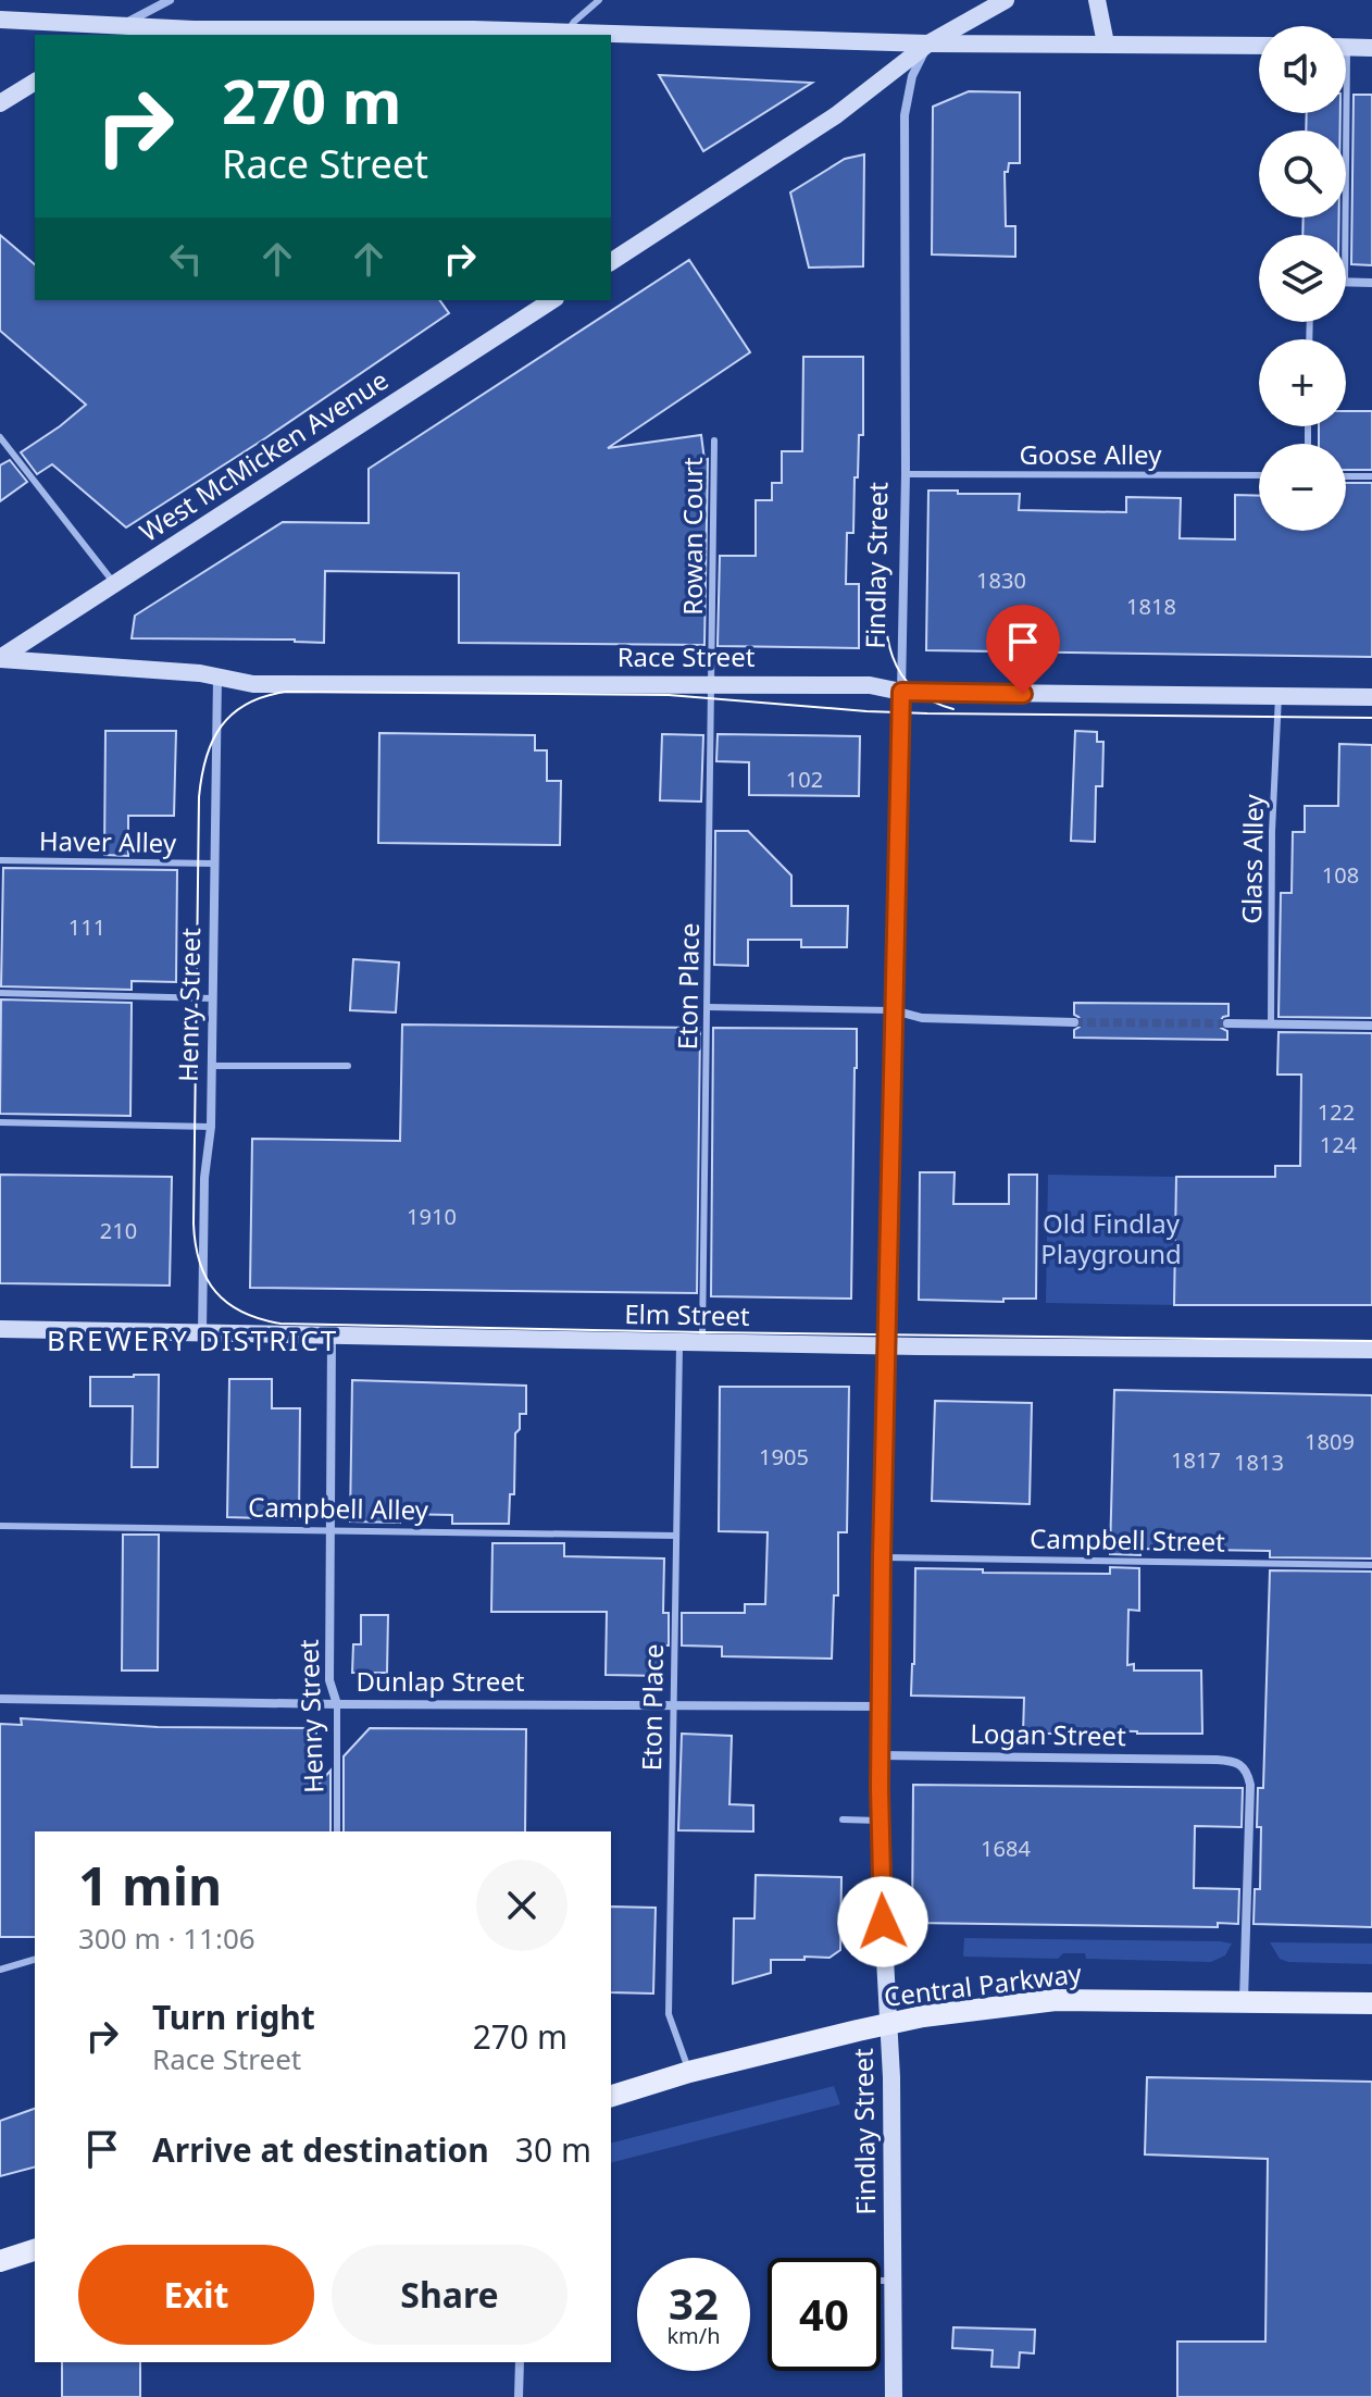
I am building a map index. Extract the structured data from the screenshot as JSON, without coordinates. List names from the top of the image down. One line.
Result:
{"streets":{"main road":["Central Parkway"],"street":["West McMicken Avenue","Findlay Street","Race Street","Henry Street","Elm Street","Dunlap Street","Logan Street"],"lane":["Goose Alley","Rowan Court","Haver Alley","Glass Alley","Eton Place","Campbell Alley","Campbell Street"]},"crossings":[["Goose Alley","Findlay Street"],["West McMicken Avenue","Race Street"],["Rowan Court","Race Street"],["Rowan Court","Eton Place"],["Findlay Street","Race Street"],["Findlay Street","Elm Street"],["Findlay Street","Campbell Street"],["Findlay Street","Dunlap Street"],["Findlay Street","Logan Street"],["Findlay Street","Central Parkway"],["Race Street","Glass Alley"],["Race Street","Eton Place"],["Race Street","Henry Street"],["Haver Alley","Henry Street"],["Eton Place","Elm Street"],["Eton Place","Campbell Alley"],["Eton Place","Dunlap Street"],["Eton Place","Central Parkway"],["Henry Street","Elm Street"],["Henry Street","Campbell Alley"],["Henry Street","Dunlap Street"],["Logan Street","Central Parkway"]],"districts":["BREWERY DISTRICT"],"parks":["Old Findlay Playground"],"house_numbers":["1830","1818","102","108","111","122","124","1910","210","1809","1905","1817","1813","1684"],"page":{"map_buttons":["+","−"],"turn":["270 m","Race Street"],"heading":["1 min","300 m · 11:06"],"list":[{"name":"Turn right","note":"Race Street","value":"270 m"},{"name":"Arrive at destination","value":"30 m"}],"buttons":["Exit","Share"],"speed":"32 km/h","limit":"40"}}
